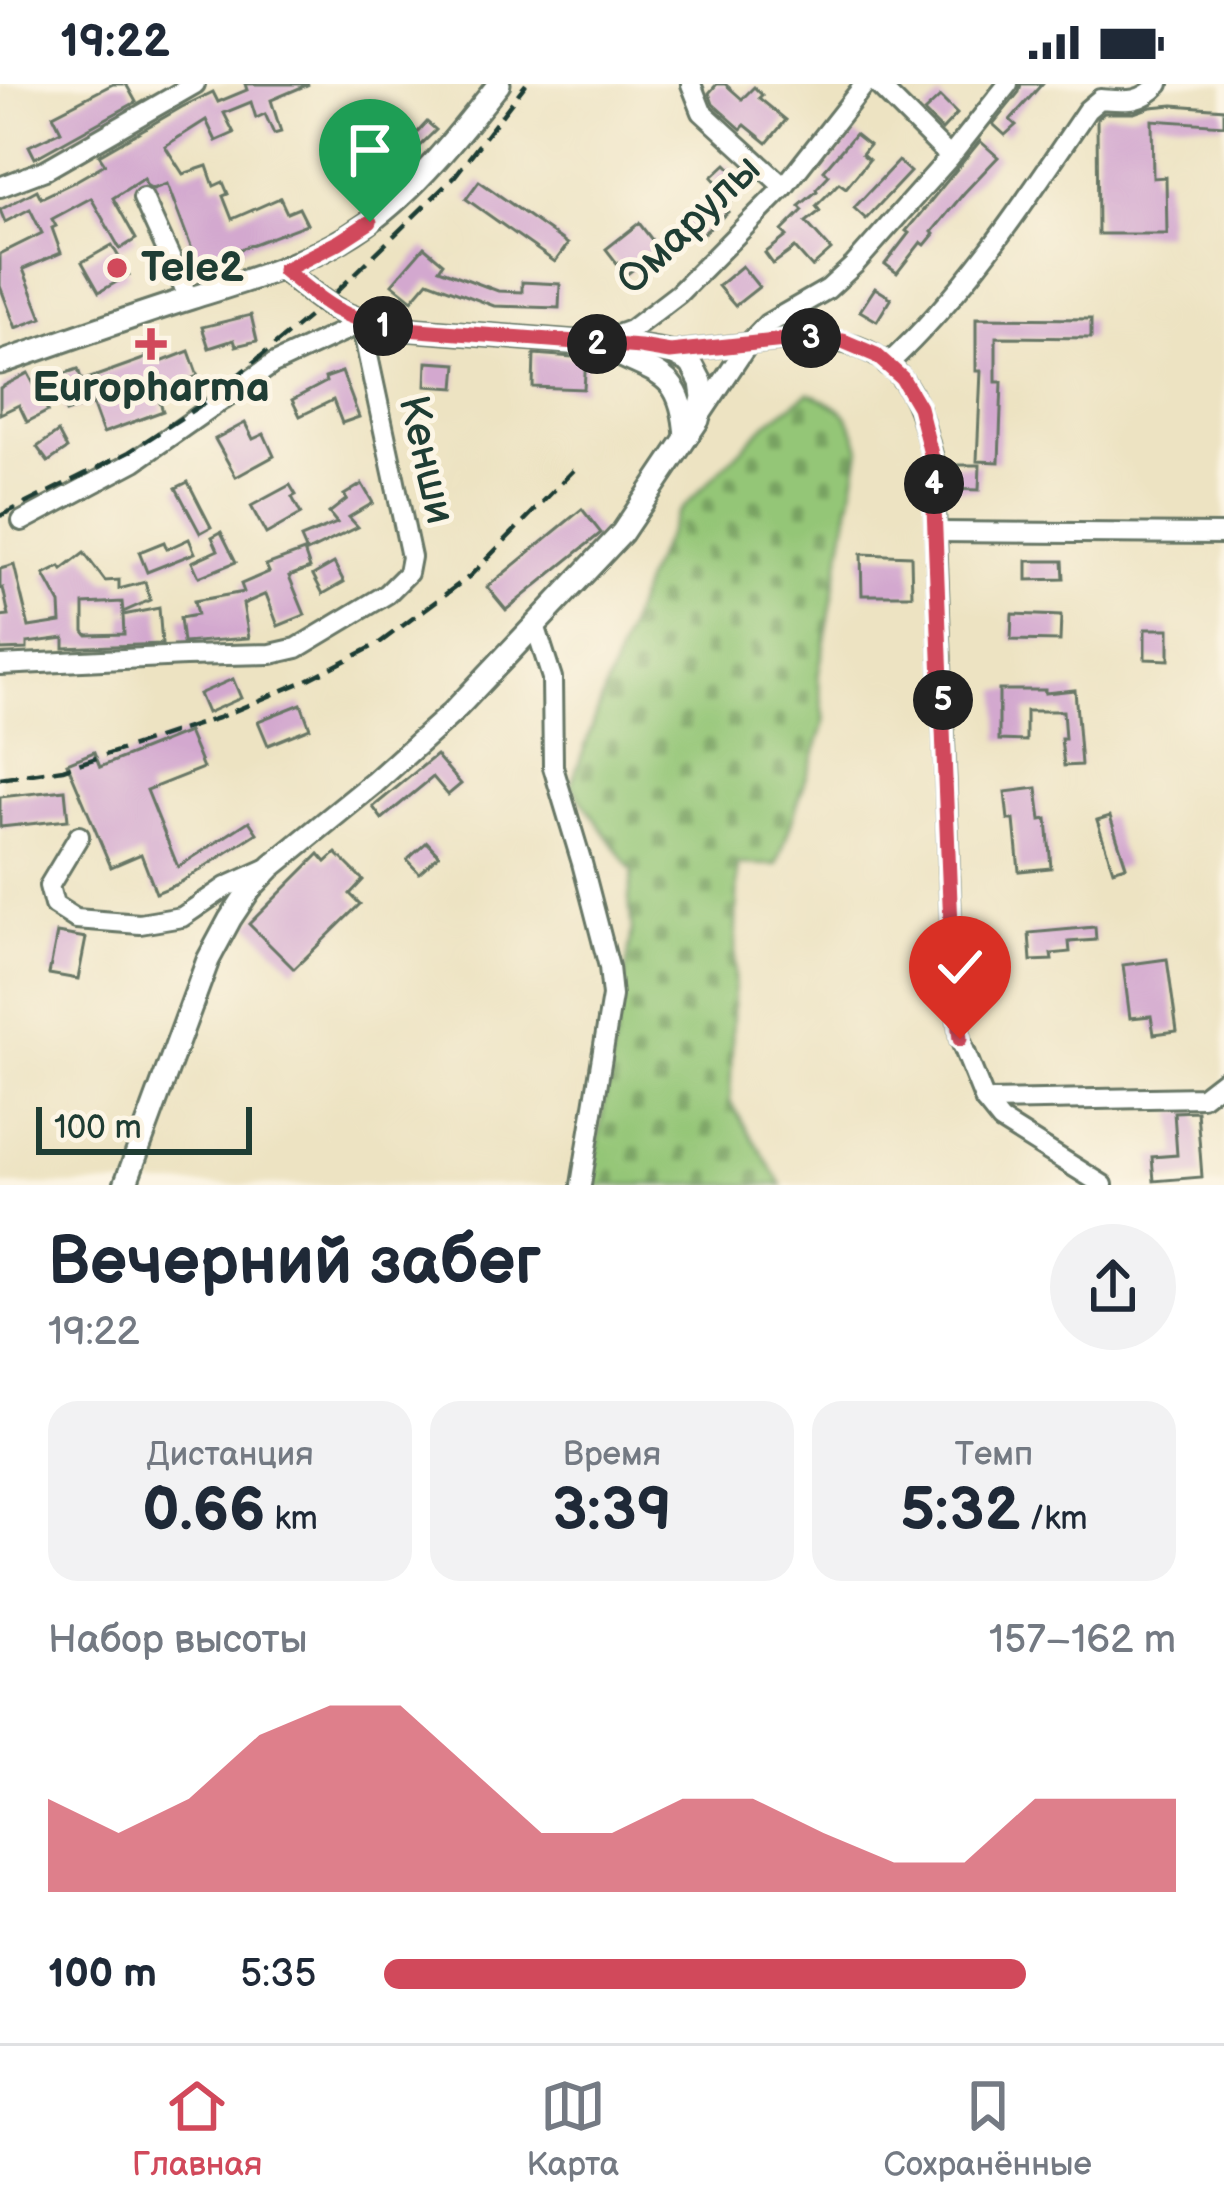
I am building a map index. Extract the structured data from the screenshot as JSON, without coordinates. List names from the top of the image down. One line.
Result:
{"streets":{"street":["Омарулы","Кенши"]},"places":{"other":["Tele2"],"health":["Europharma"]},"scale_bar":"100 m","page":{"status":"19:22","pins":["1","3","2","4","5"],"scale":"100 m","heading":["Вечерний забег","19:22"],"stats":[["Дистанция","0.66 km"],["Время","3:39"],["Темп","5:32 /km"]],"chart":["Набор высоты","157–162 m"],"list":[{"name":"100 m","note":"5:35"}],"tabs":["Главная","Карта","Сохранённые"]}}
